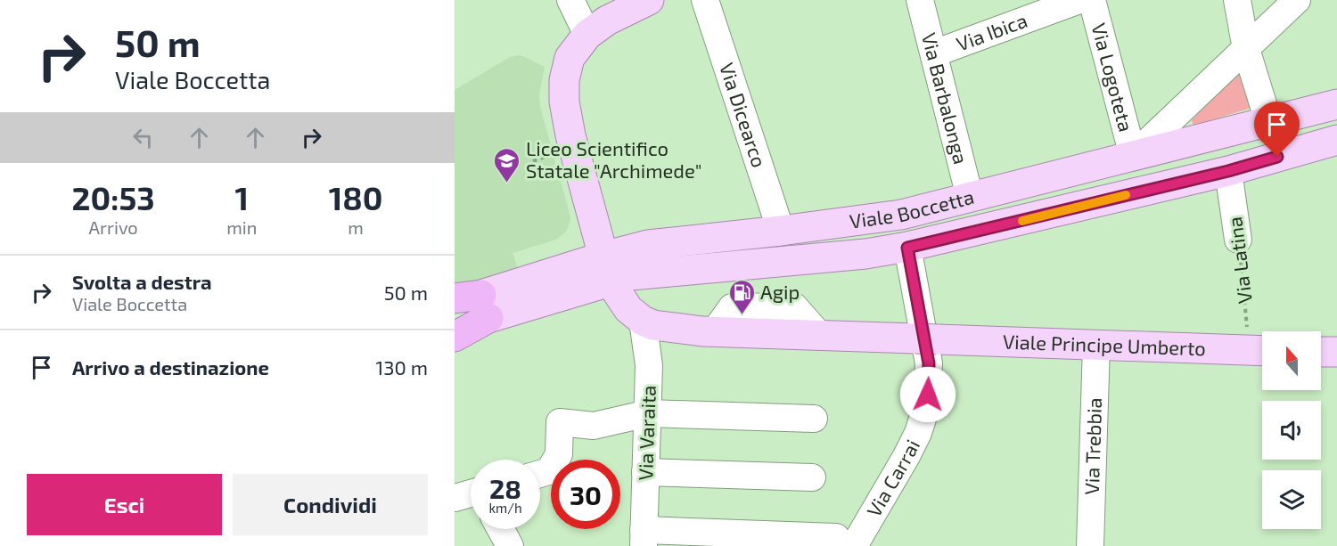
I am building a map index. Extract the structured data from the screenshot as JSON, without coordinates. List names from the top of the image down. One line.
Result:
{"streets":{"main road":["Viale Boccetta","Viale Principe Umberto"],"street":["Via Ibica","Via Logoteta","Via Barbalonga","Via Dicearco","Via Latina","Via Varaita","Via Trebbia","Via Carrai"]},"crossings":[["Via Ibica","Via Barbalonga"],["Via Logoteta","Viale Boccetta"],["Via Barbalonga","Viale Boccetta"],["Via Dicearco","Viale Boccetta"],["Viale Boccetta","Via Latina"],["Viale Boccetta","Viale Principe Umberto"],["Viale Boccetta","Via Carrai"],["Via Latina","Viale Principe Umberto"],["Viale Principe Umberto","Via Varaita"],["Viale Principe Umberto","Via Trebbia"]],"places":{"school or university":["Liceo Scientifico Statale \"Archimede\""],"fuel station":["Agip"]},"north":"top","page":{"turn":["50 m","Viale Boccetta"],"eta":["20:53","Arrivo","1","min","180","m"],"list":[{"name":"Svolta a destra","note":"Viale Boccetta","value":"50 m"},{"name":"Arrivo a destinazione","value":"130 m"}],"speed":"28 km/h","limit":"30","buttons":["Esci","Condividi"]}}
